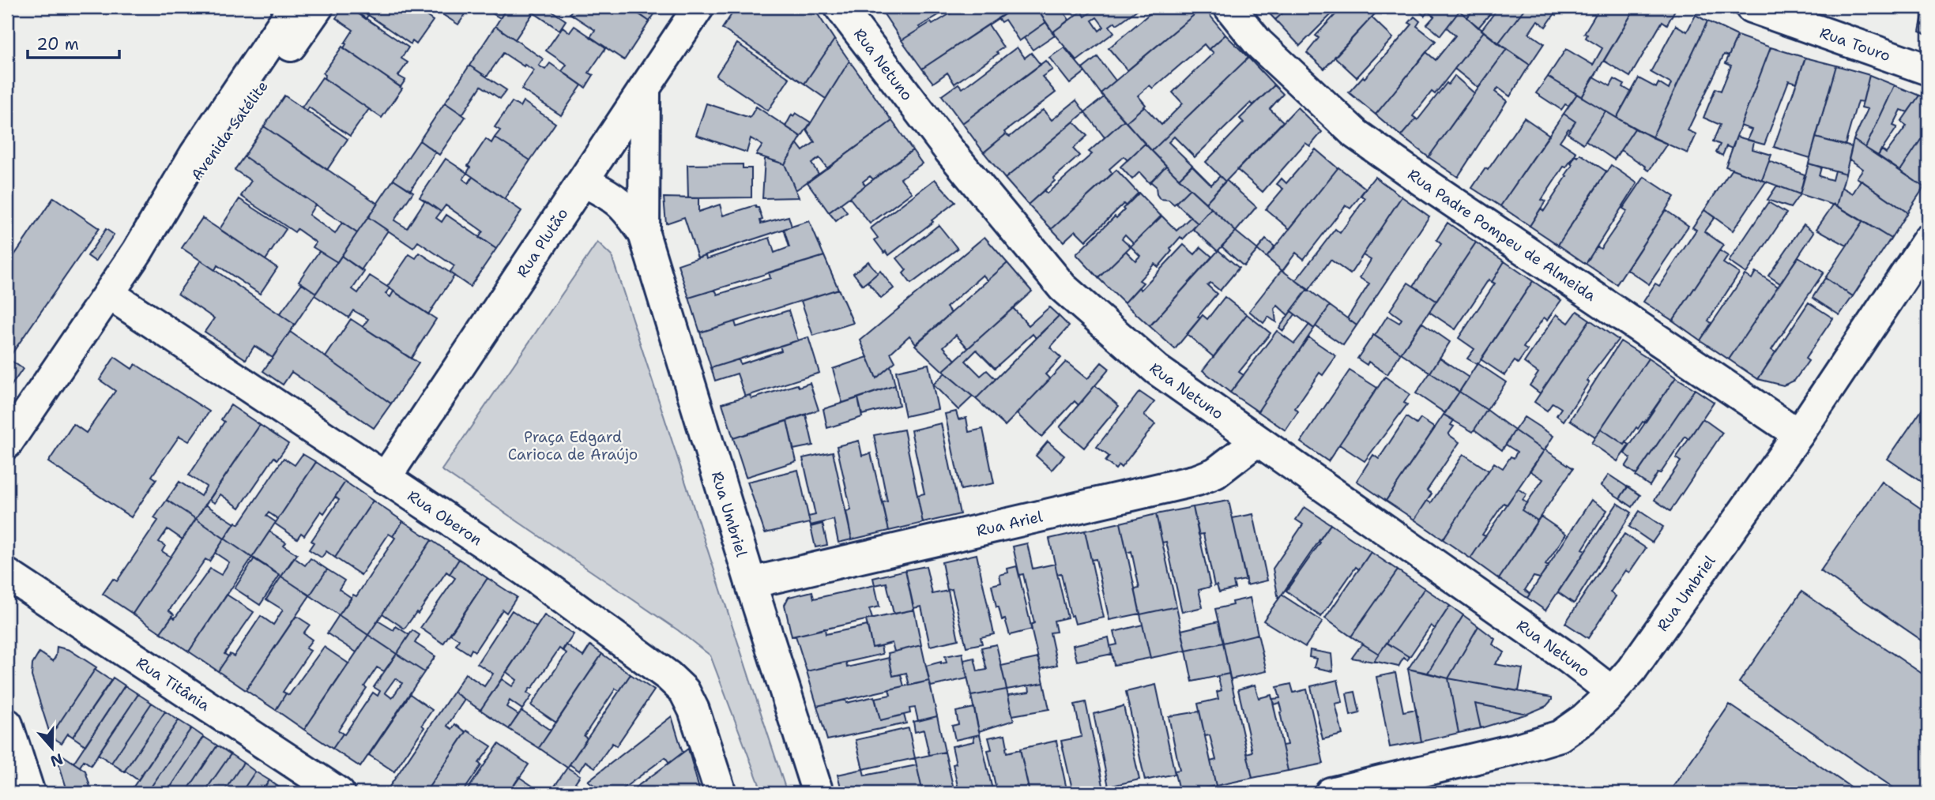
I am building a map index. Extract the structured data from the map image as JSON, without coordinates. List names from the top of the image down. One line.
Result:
{"streets":{"street":["Rua Touro","Rua Netuno","Avenida Satélite","Rua Padre Pompeu de Almeida","Rua Plutão","Rua Umbriel","Rua Oberon","Rua Ariel","Rua Titânia"]},"crossings":[["Rua Netuno","Rua Umbriel"],["Rua Netuno","Rua Ariel"],["Avenida Satélite","Rua Oberon"],["Rua Padre Pompeu de Almeida","Rua Umbriel"],["Rua Plutão","Rua Umbriel"],["Rua Plutão","Rua Oberon"],["Rua Umbriel","Rua Ariel"]],"parks":["Praça Edgard Carioca de Araújo"],"scale_bar":"20 m","north":"bottom"}
